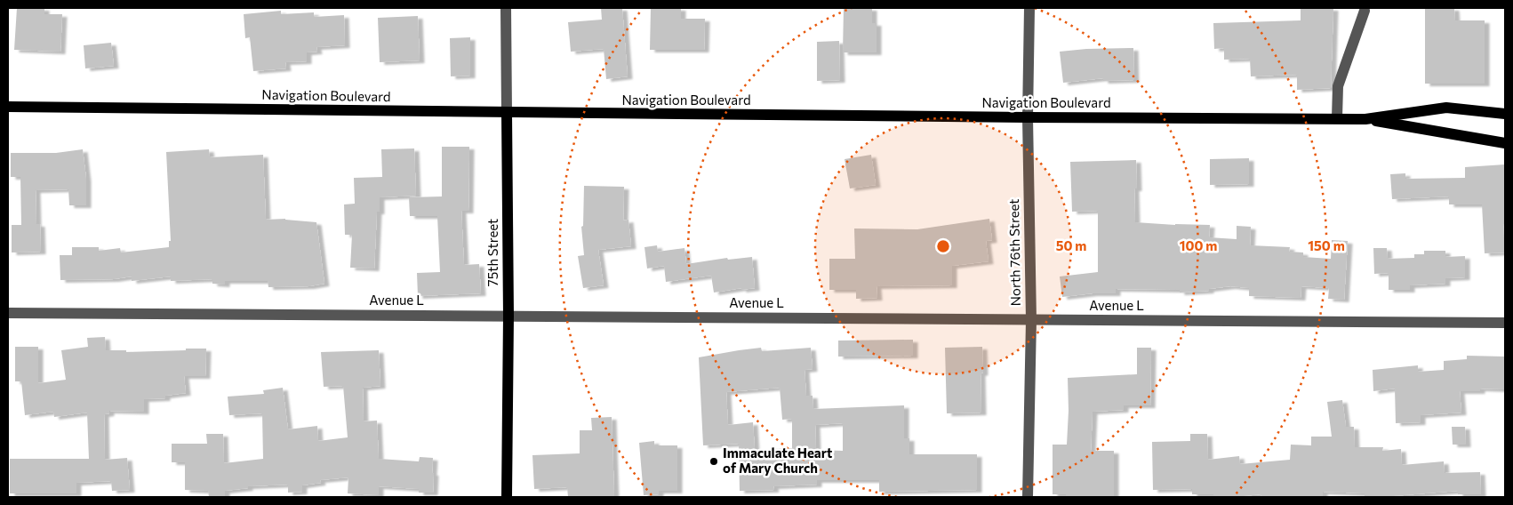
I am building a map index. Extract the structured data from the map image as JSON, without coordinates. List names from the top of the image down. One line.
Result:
{"streets":{"main road":["Navigation Boulevard","75th Street"],"street":["North 76th Street","Avenue L"]},"crossings":[["Navigation Boulevard","75th Street"],["Navigation Boulevard","North 76th Street"],["75th Street","Avenue L"],["North 76th Street","Avenue L"]],"places":["Immaculate Heart of Mary Church"],"rings":["50 m","100 m","150 m"]}
